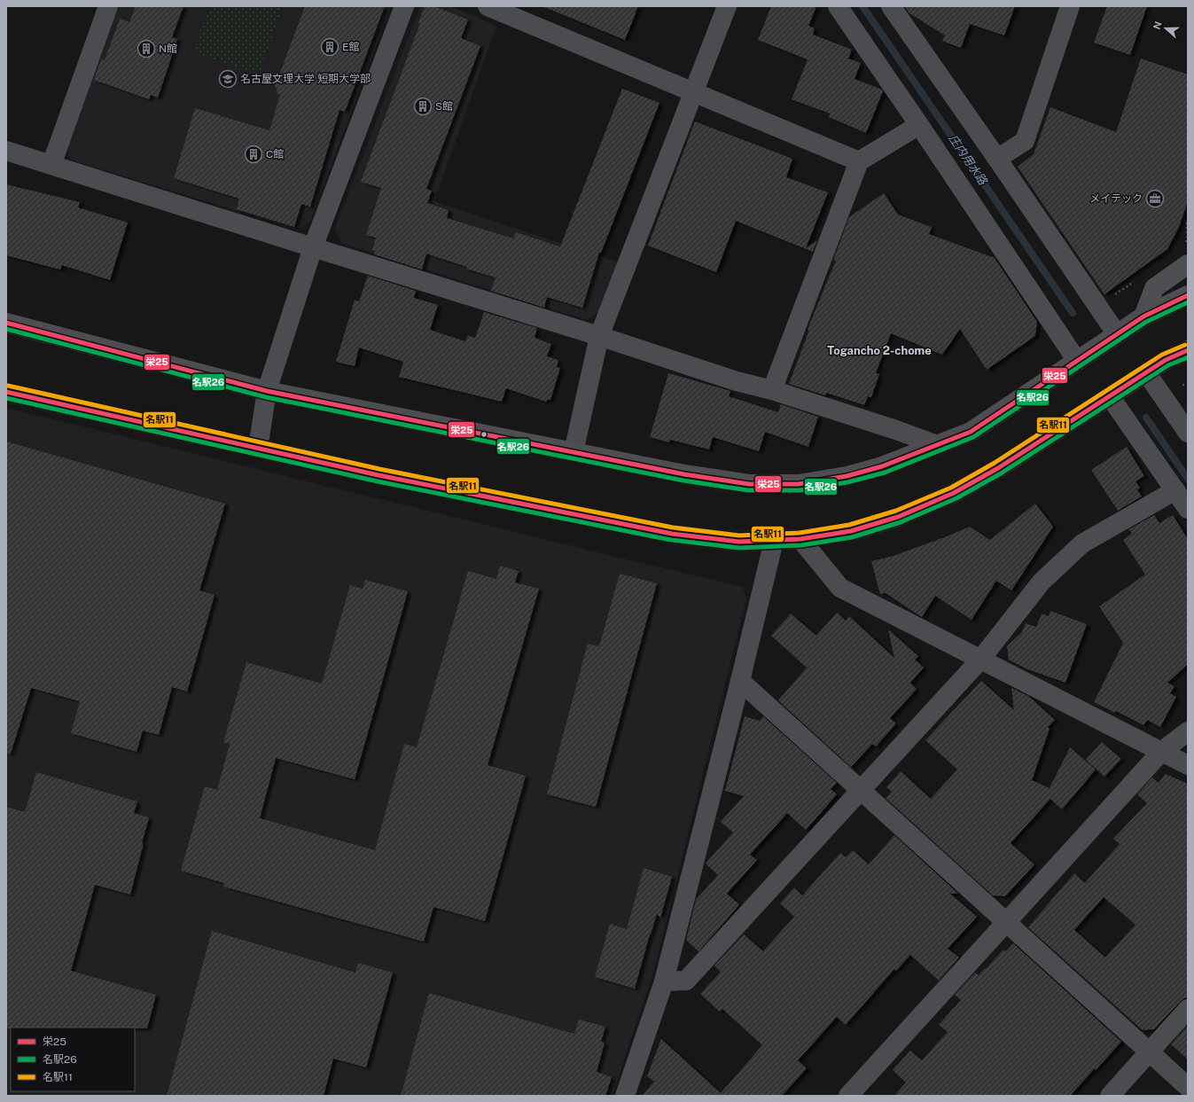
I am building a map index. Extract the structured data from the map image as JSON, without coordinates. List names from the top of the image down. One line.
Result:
{"districts":["Togancho 2-chome"],"water":["庄内用水路"],"places":{"building":["E館","N館","S館","C館"],"school or university":["名古屋文理大学 短期大学部"],"office":["メイテック"]},"lines":["transit line 栄25","transit line 名駅26","transit line 名駅11"],"legend":["栄25","名駅26","名駅11"],"north":"left"}
